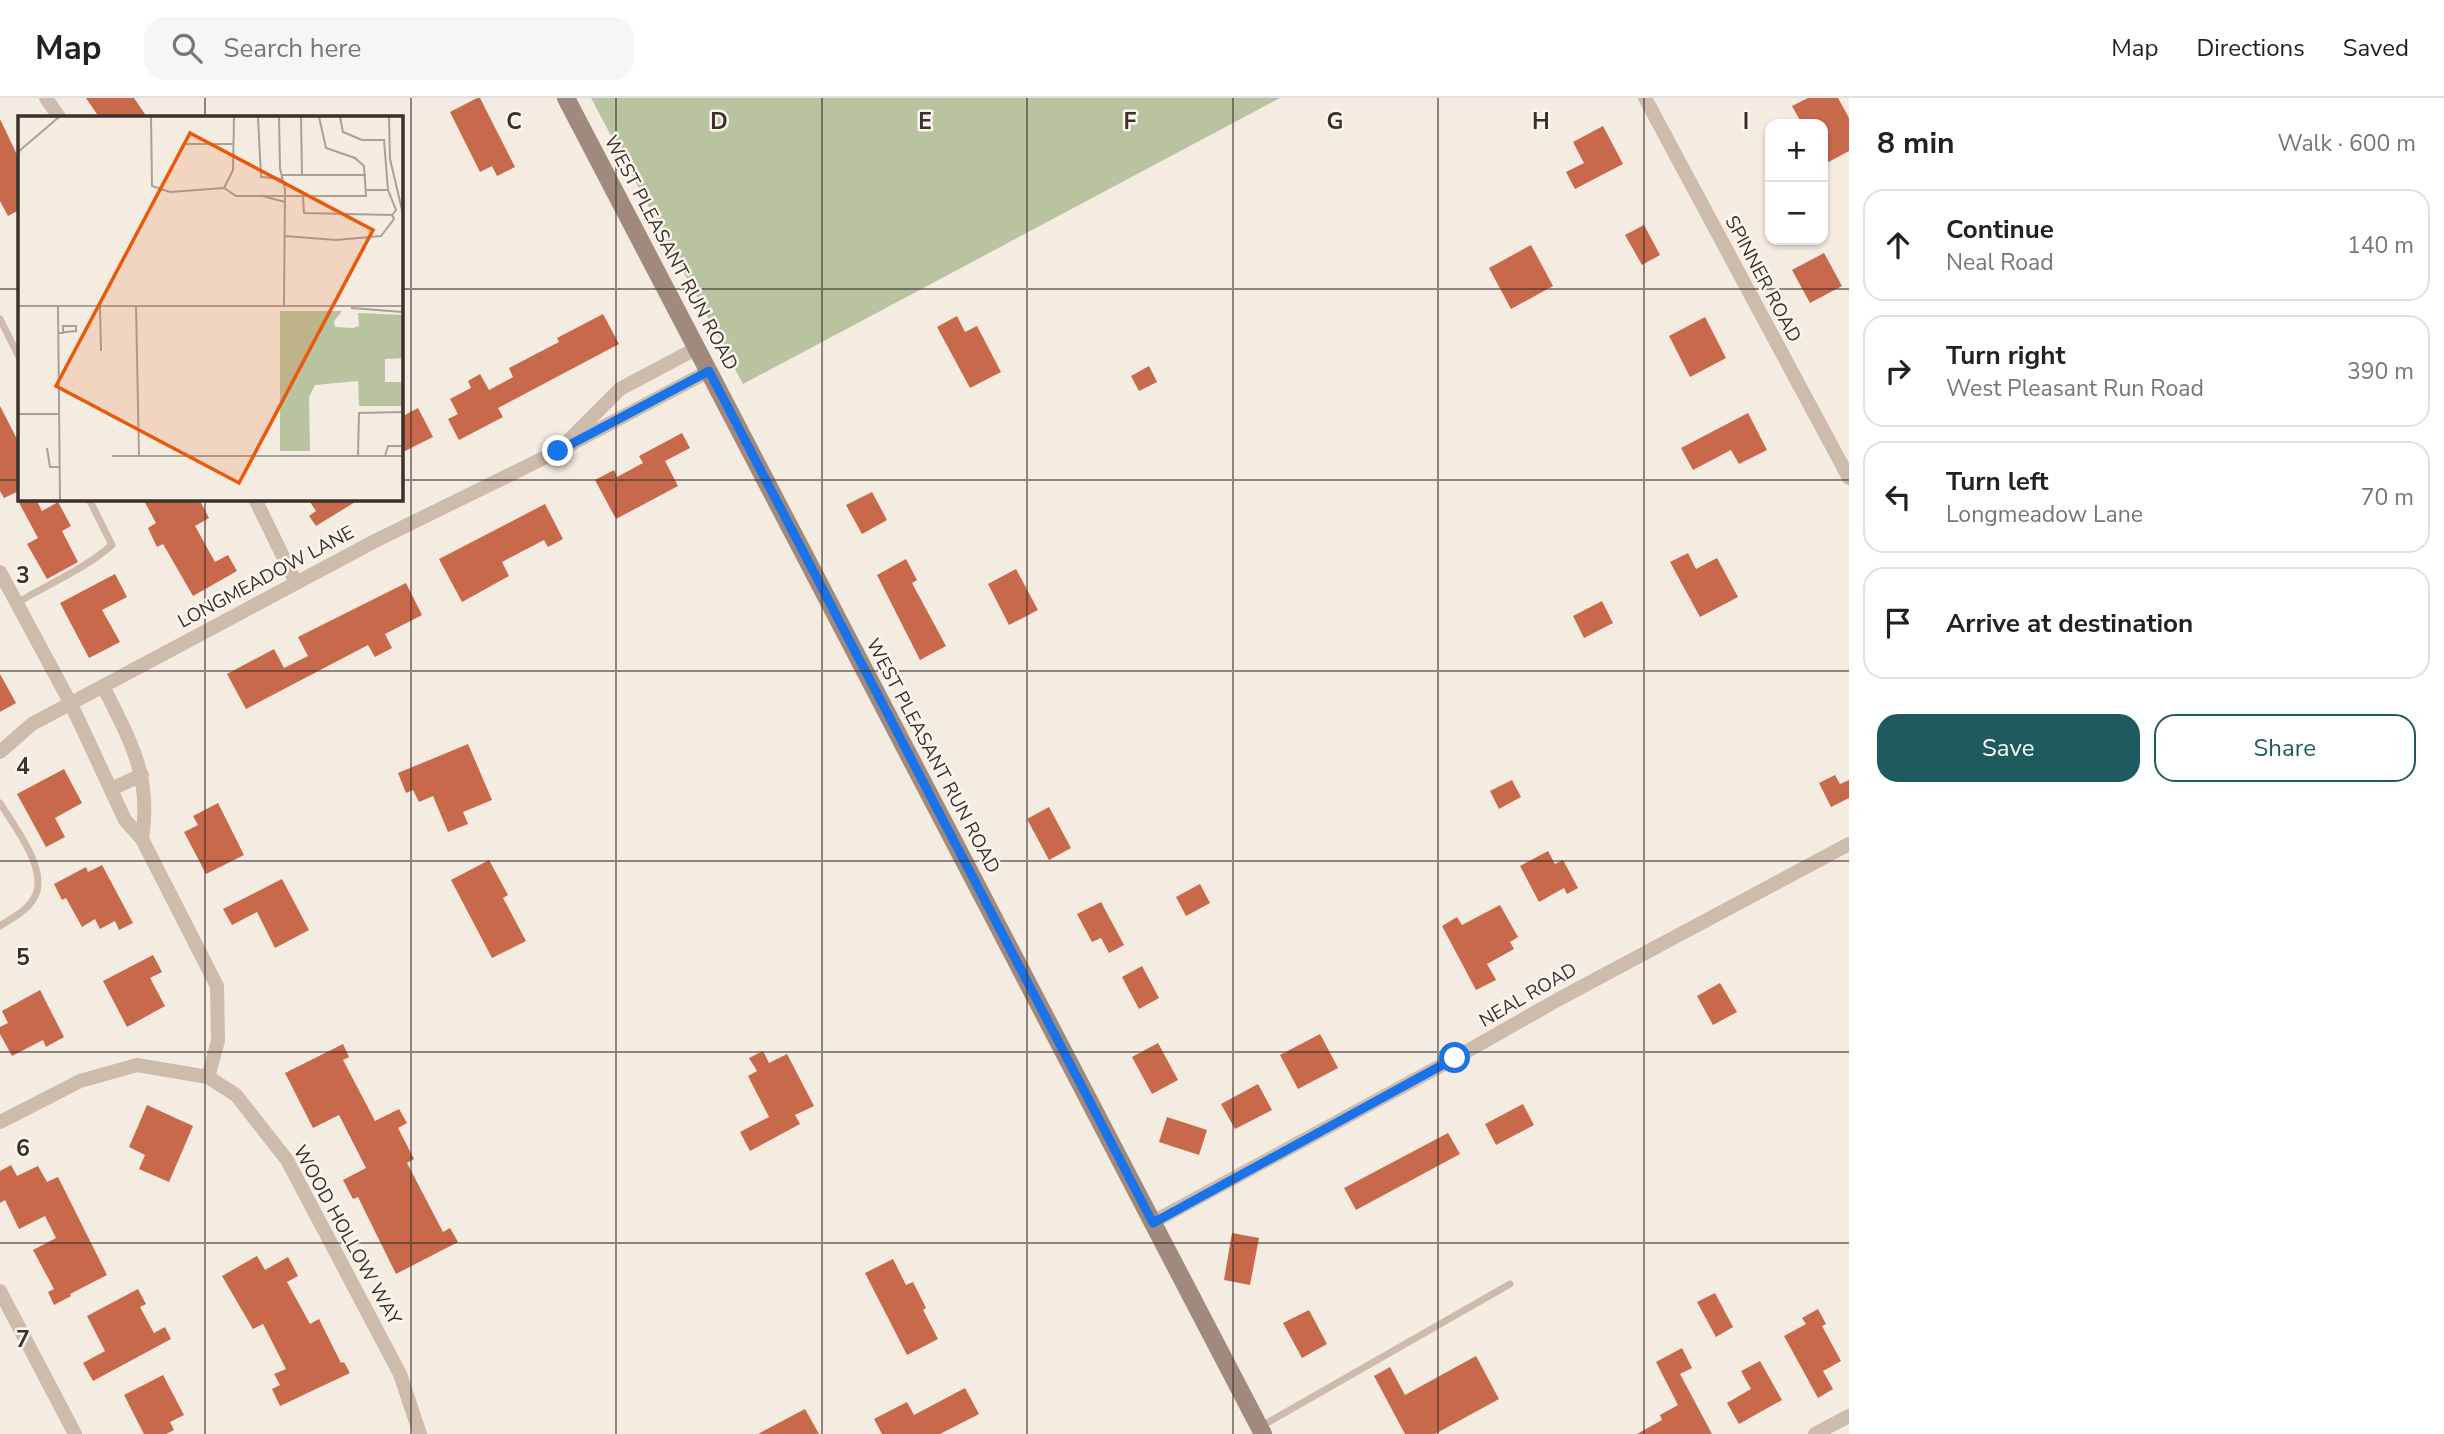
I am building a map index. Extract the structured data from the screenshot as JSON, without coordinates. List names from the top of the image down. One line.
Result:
{"streets":{"main road":["WEST PLEASANT RUN ROAD"],"street":["SPINNER ROAD","LONGMEADOW LANE","NEAL ROAD","WOOD HOLLOW WAY"]},"crossings":[["WEST PLEASANT RUN ROAD","LONGMEADOW LANE"],["WEST PLEASANT RUN ROAD","NEAL ROAD"]],"page":{"header":"Map","search":"Search here","nav":["Map","Directions","Saved"],"heading":["8 min","Walk · 600 m"],"map_buttons":["+","−"],"list":[["Continue","Neal Road","140 m"],["Turn right","West Pleasant Run Road","390 m"],["Turn left","Longmeadow Lane","70 m"],"Arrive at destination"],"buttons":["Save","Share"]},"grid":{"columns":["C","D","E","F","G","H","I"],"rows":["3","4","5","6","7"]}}
